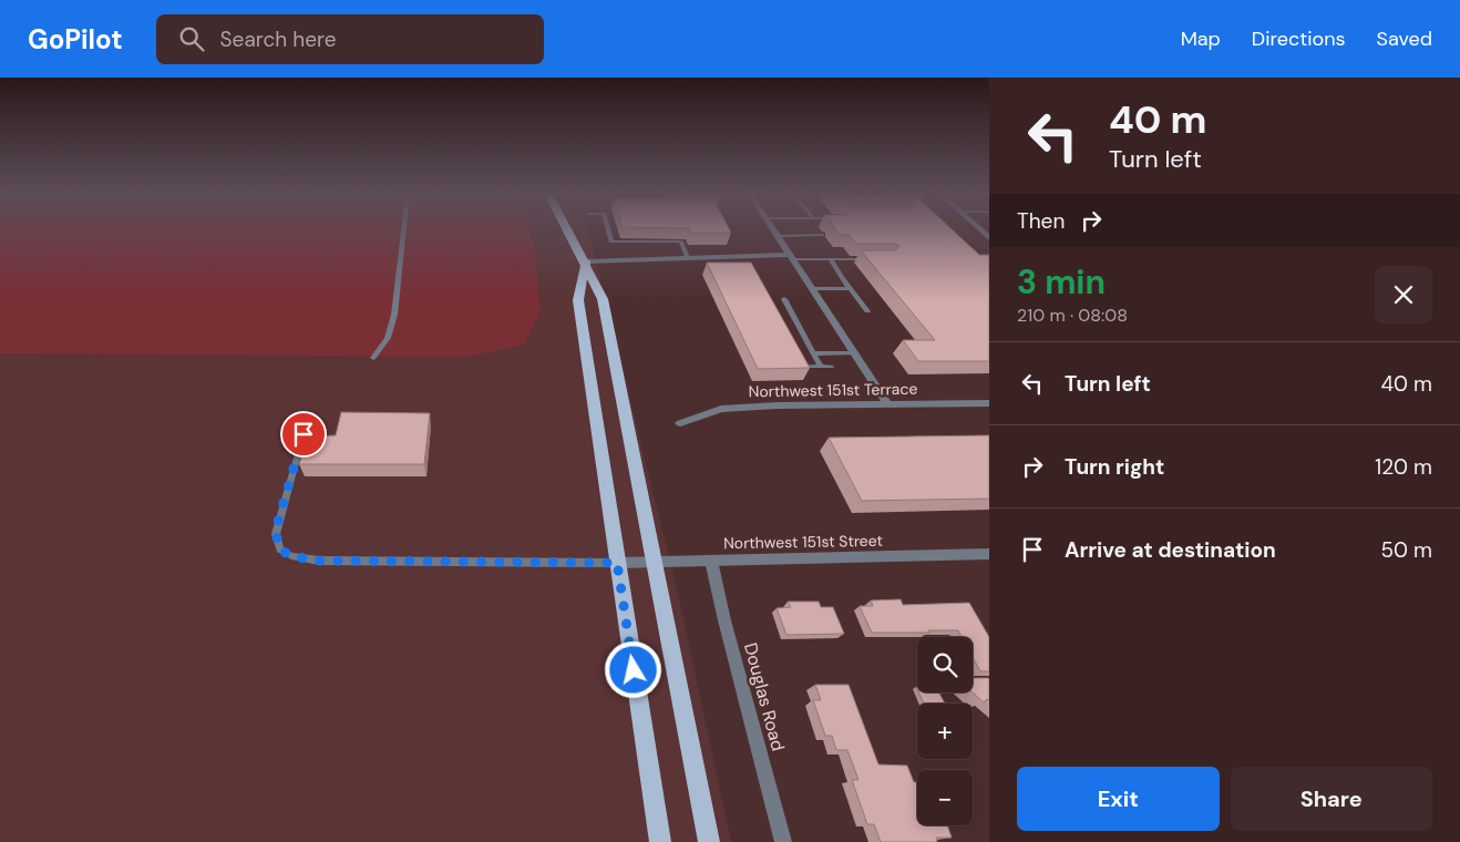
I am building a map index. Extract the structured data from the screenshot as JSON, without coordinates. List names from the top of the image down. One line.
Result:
{"streets":{"street":["Northwest 151st Terrace","Northwest 151st Street","Douglas Road"]},"crossings":[["Northwest 151st Street","Douglas Road"]],"page":{"header":"GoPilot","search":"Search here","nav":["Map","Directions","Saved"],"turn":["40 m","Turn left"],"then":"Then","heading":["3 min","210 m · 08:08"],"list":[{"name":"Turn left","value":"40 m"},{"name":"Turn right","value":"120 m"},{"name":"Arrive at destination","value":"50 m"}],"map_buttons":["+","−"],"buttons":["Exit","Share"]}}
